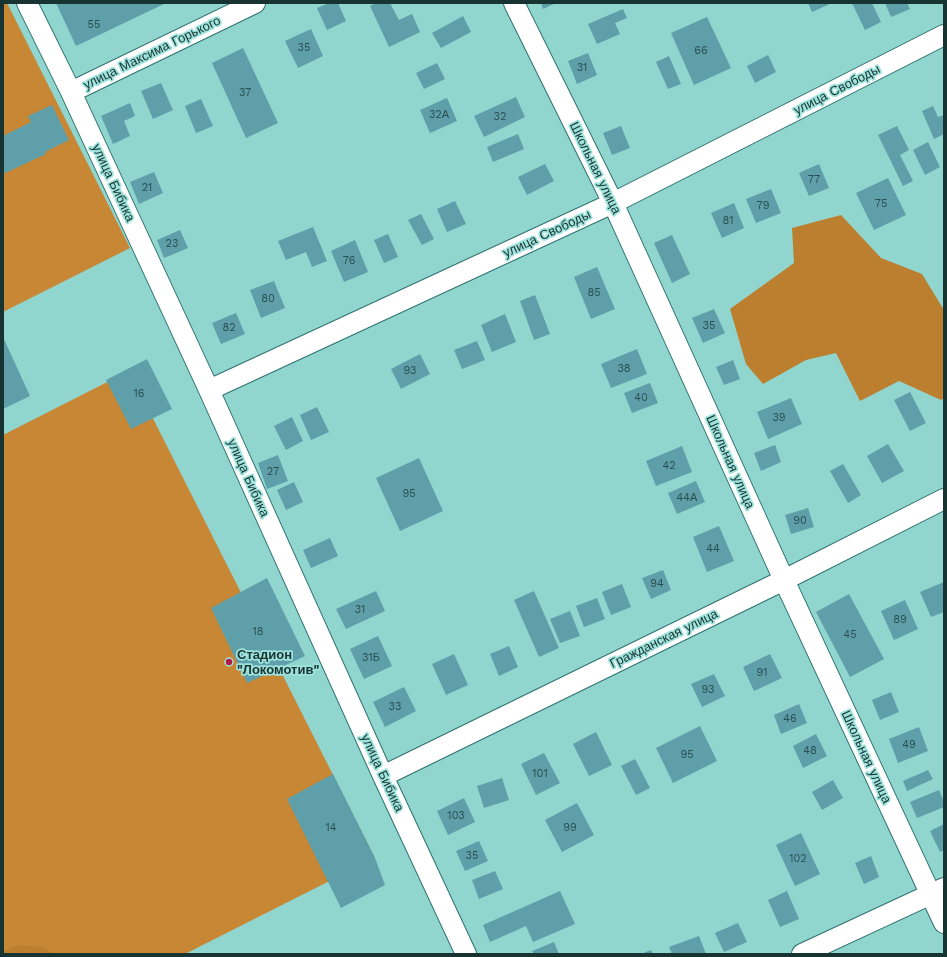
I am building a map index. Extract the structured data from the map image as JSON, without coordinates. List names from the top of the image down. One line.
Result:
{"streets":{"street":["улица Максима Горького","улица Свободы","Школьная улица","улица Бибика","Гражданская улица"]},"crossings":[["улица Максима Горького","улица Бибика"],["улица Свободы","Школьная улица"],["улица Свободы","улица Бибика"],["Школьная улица","Гражданская улица"],["улица Бибика","Гражданская улица"]],"places":["Стадион \"Локомотив\""],"house_numbers":["55","35","66","31","37","32А","32","77","21","75","79","81","23","76","85","80","35","82","38","93","16","40","39","42","27","95","44А","90","44","94","31","89","18","45","31Б","91","93","33","46","49","48","95","101","103","14","99","35","102"]}
